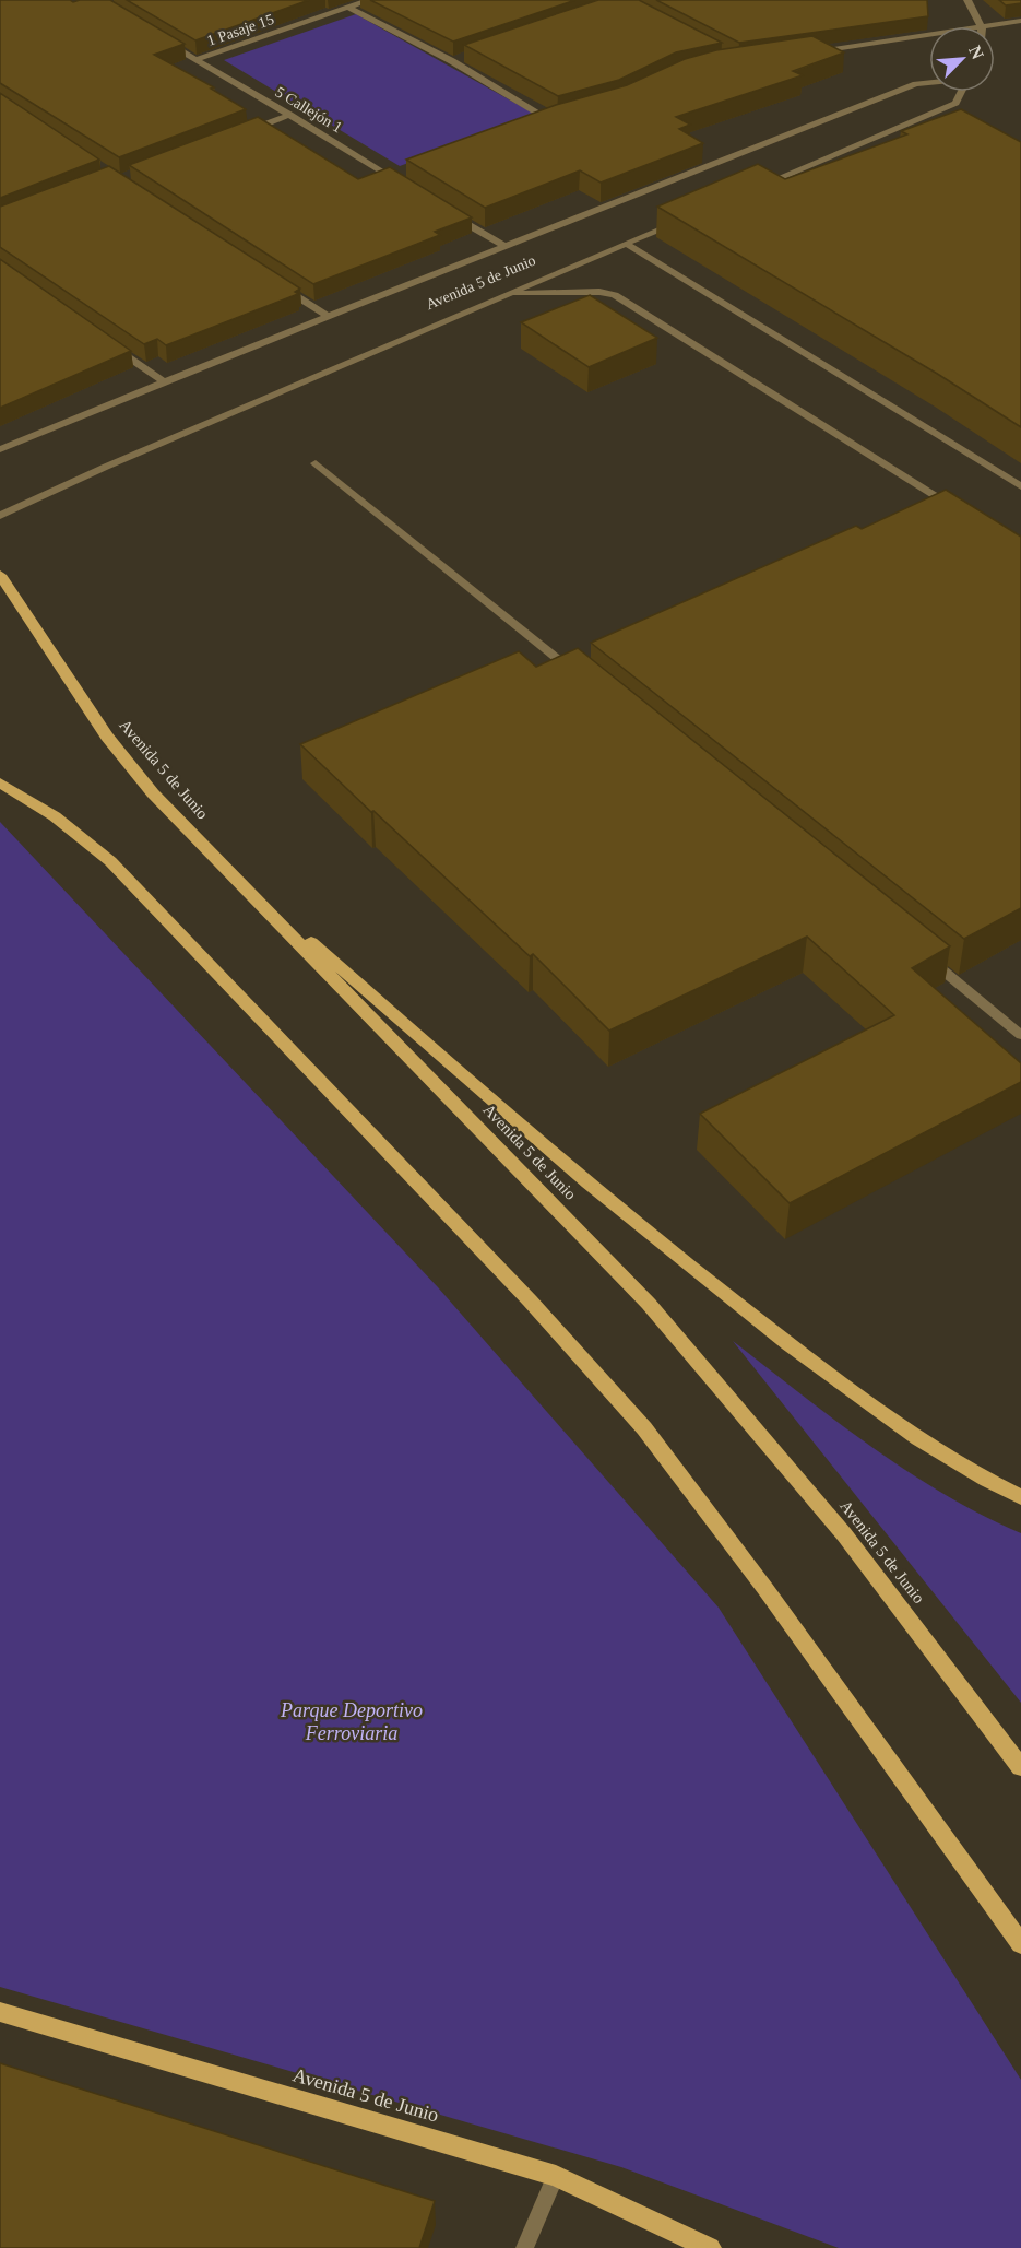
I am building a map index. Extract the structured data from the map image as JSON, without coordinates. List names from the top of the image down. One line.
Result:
{"streets":{"main road":["Avenida 5 de Junio"],"street":["1 Pasaje 15","5 Callejón 1"]},"crossings":[["1 Pasaje 15","5 Callejón 1"]],"parks":["Parque Deportivo Ferroviaria"],"north":"top right"}
